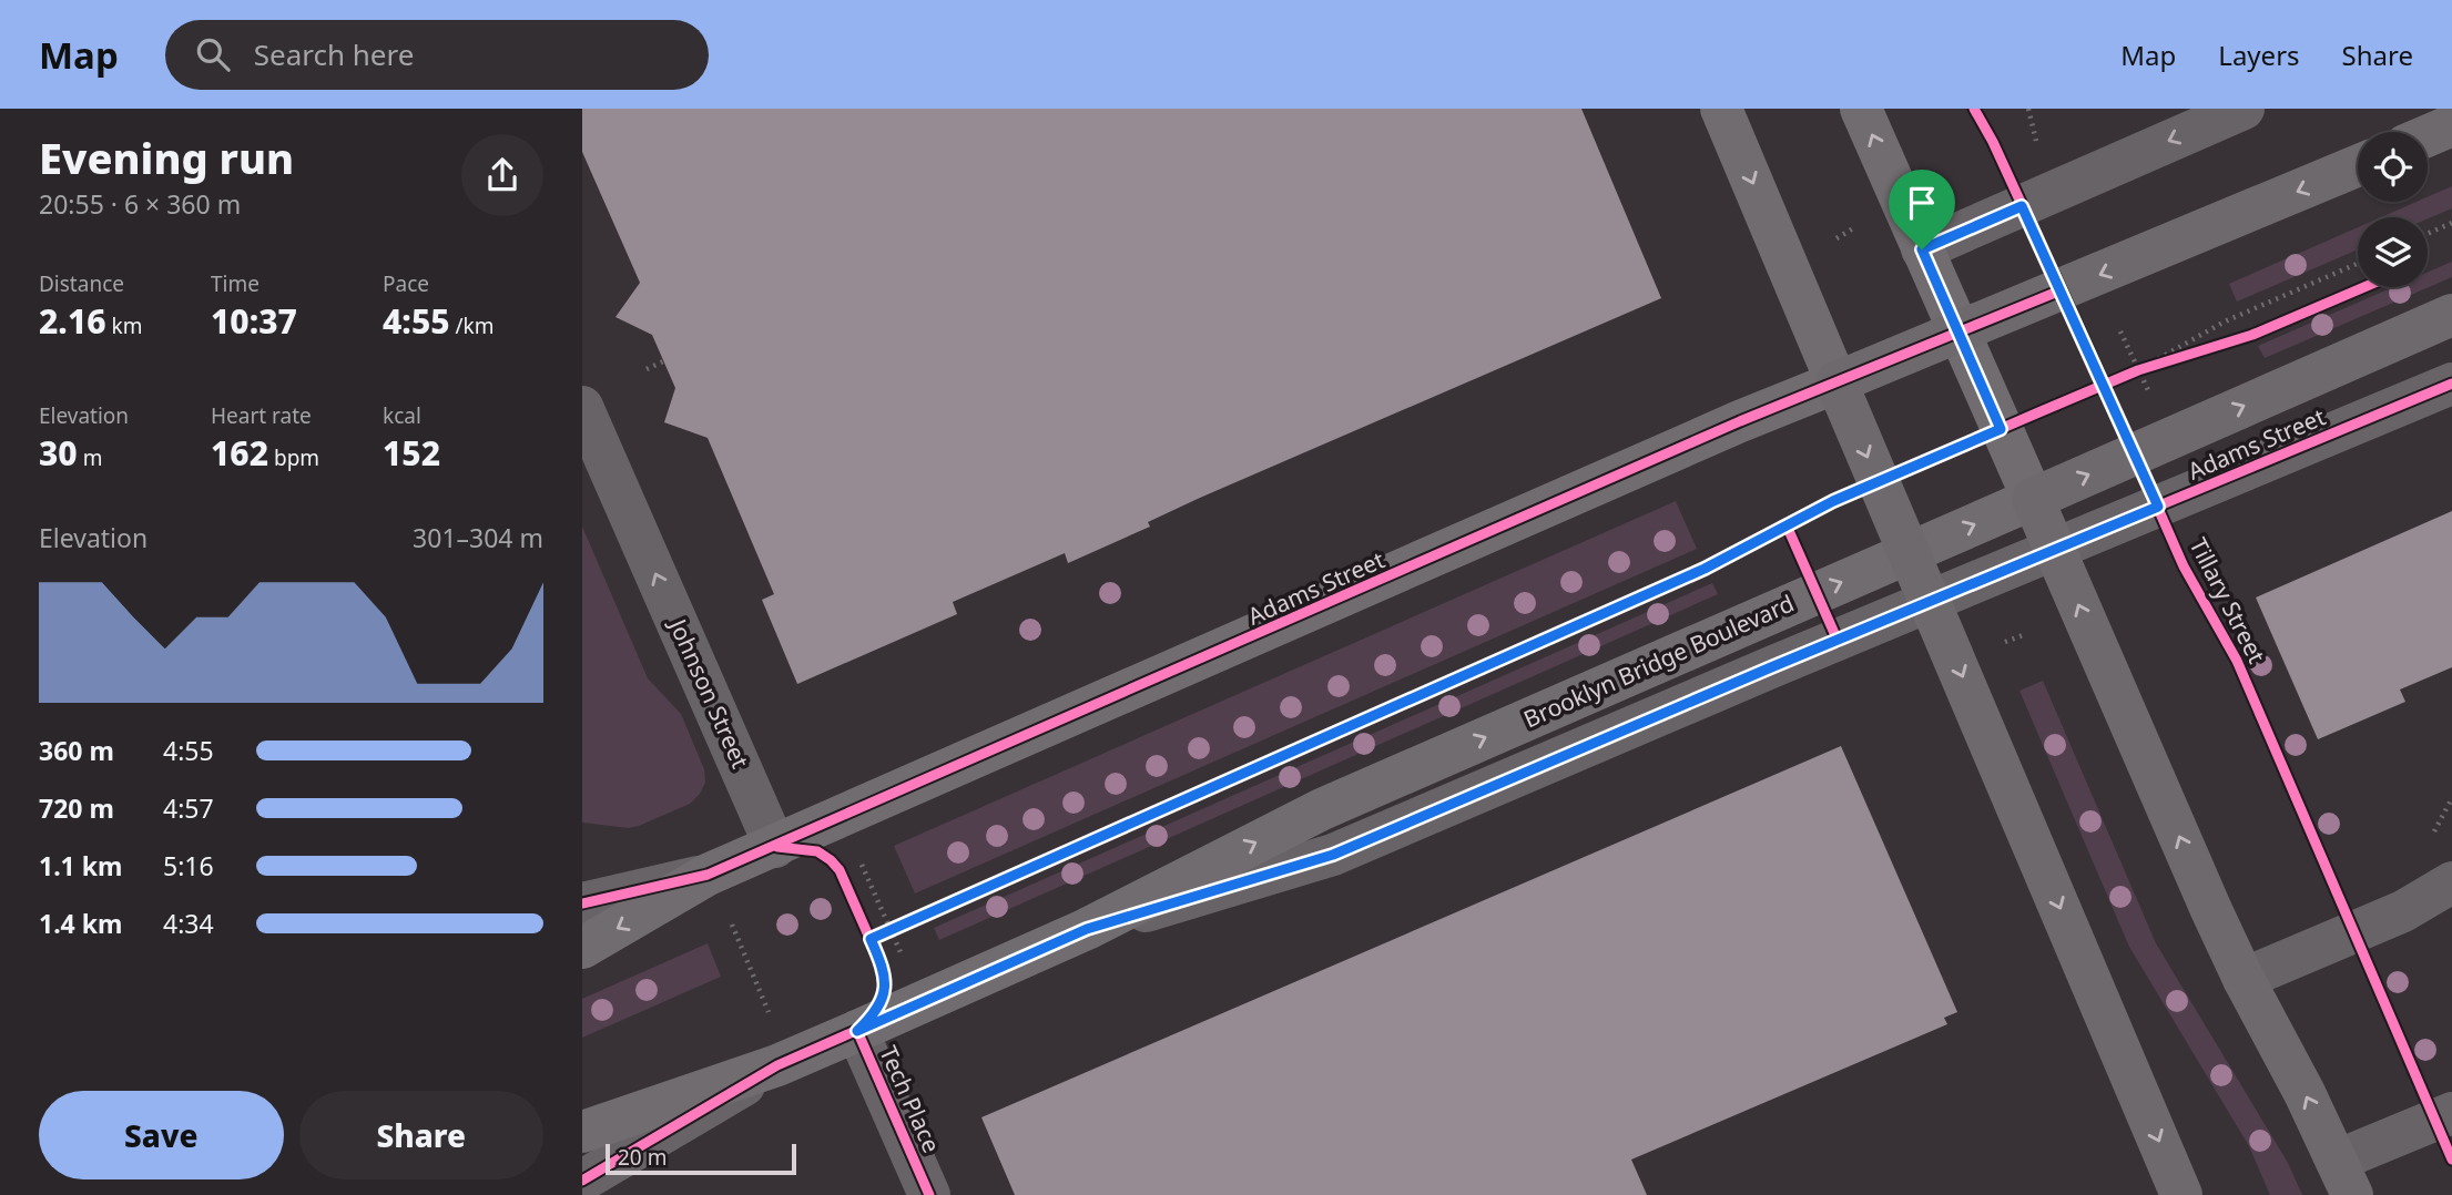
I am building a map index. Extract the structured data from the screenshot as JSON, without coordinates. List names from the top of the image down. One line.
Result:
{"streets":{"highway":["Adams Street","Brooklyn Bridge Boulevard"],"street":["Johnson Street","Tech Place"],"cycle path":["Tillary Street"]},"crossings":[["Adams Street","Brooklyn Bridge Boulevard"],["Adams Street","Johnson Street"],["Adams Street","Tech Place"]],"one_way":["Brooklyn Bridge Boulevard","Johnson Street"],"scale_bar":"20 m","page":{"header":"Map","search":"Search here","nav":["Map","Layers","Share"],"heading":["Evening run","20:55 · 6 × 360 m"],"stats":[["Distance","2.16 km"],["Time","10:37"],["Pace","4:55 /km"],["Elevation","30 m"],["Heart rate","162 bpm"],["kcal","152"]],"chart":["Elevation","301–304 m"],"list":[{"name":"360 m","note":"4:55"},{"name":"720 m","note":"4:57"},{"name":"1.1 km","note":"5:16"},{"name":"1.4 km","note":"4:34"}],"buttons":["Save","Share"],"scale":"20 m"}}
